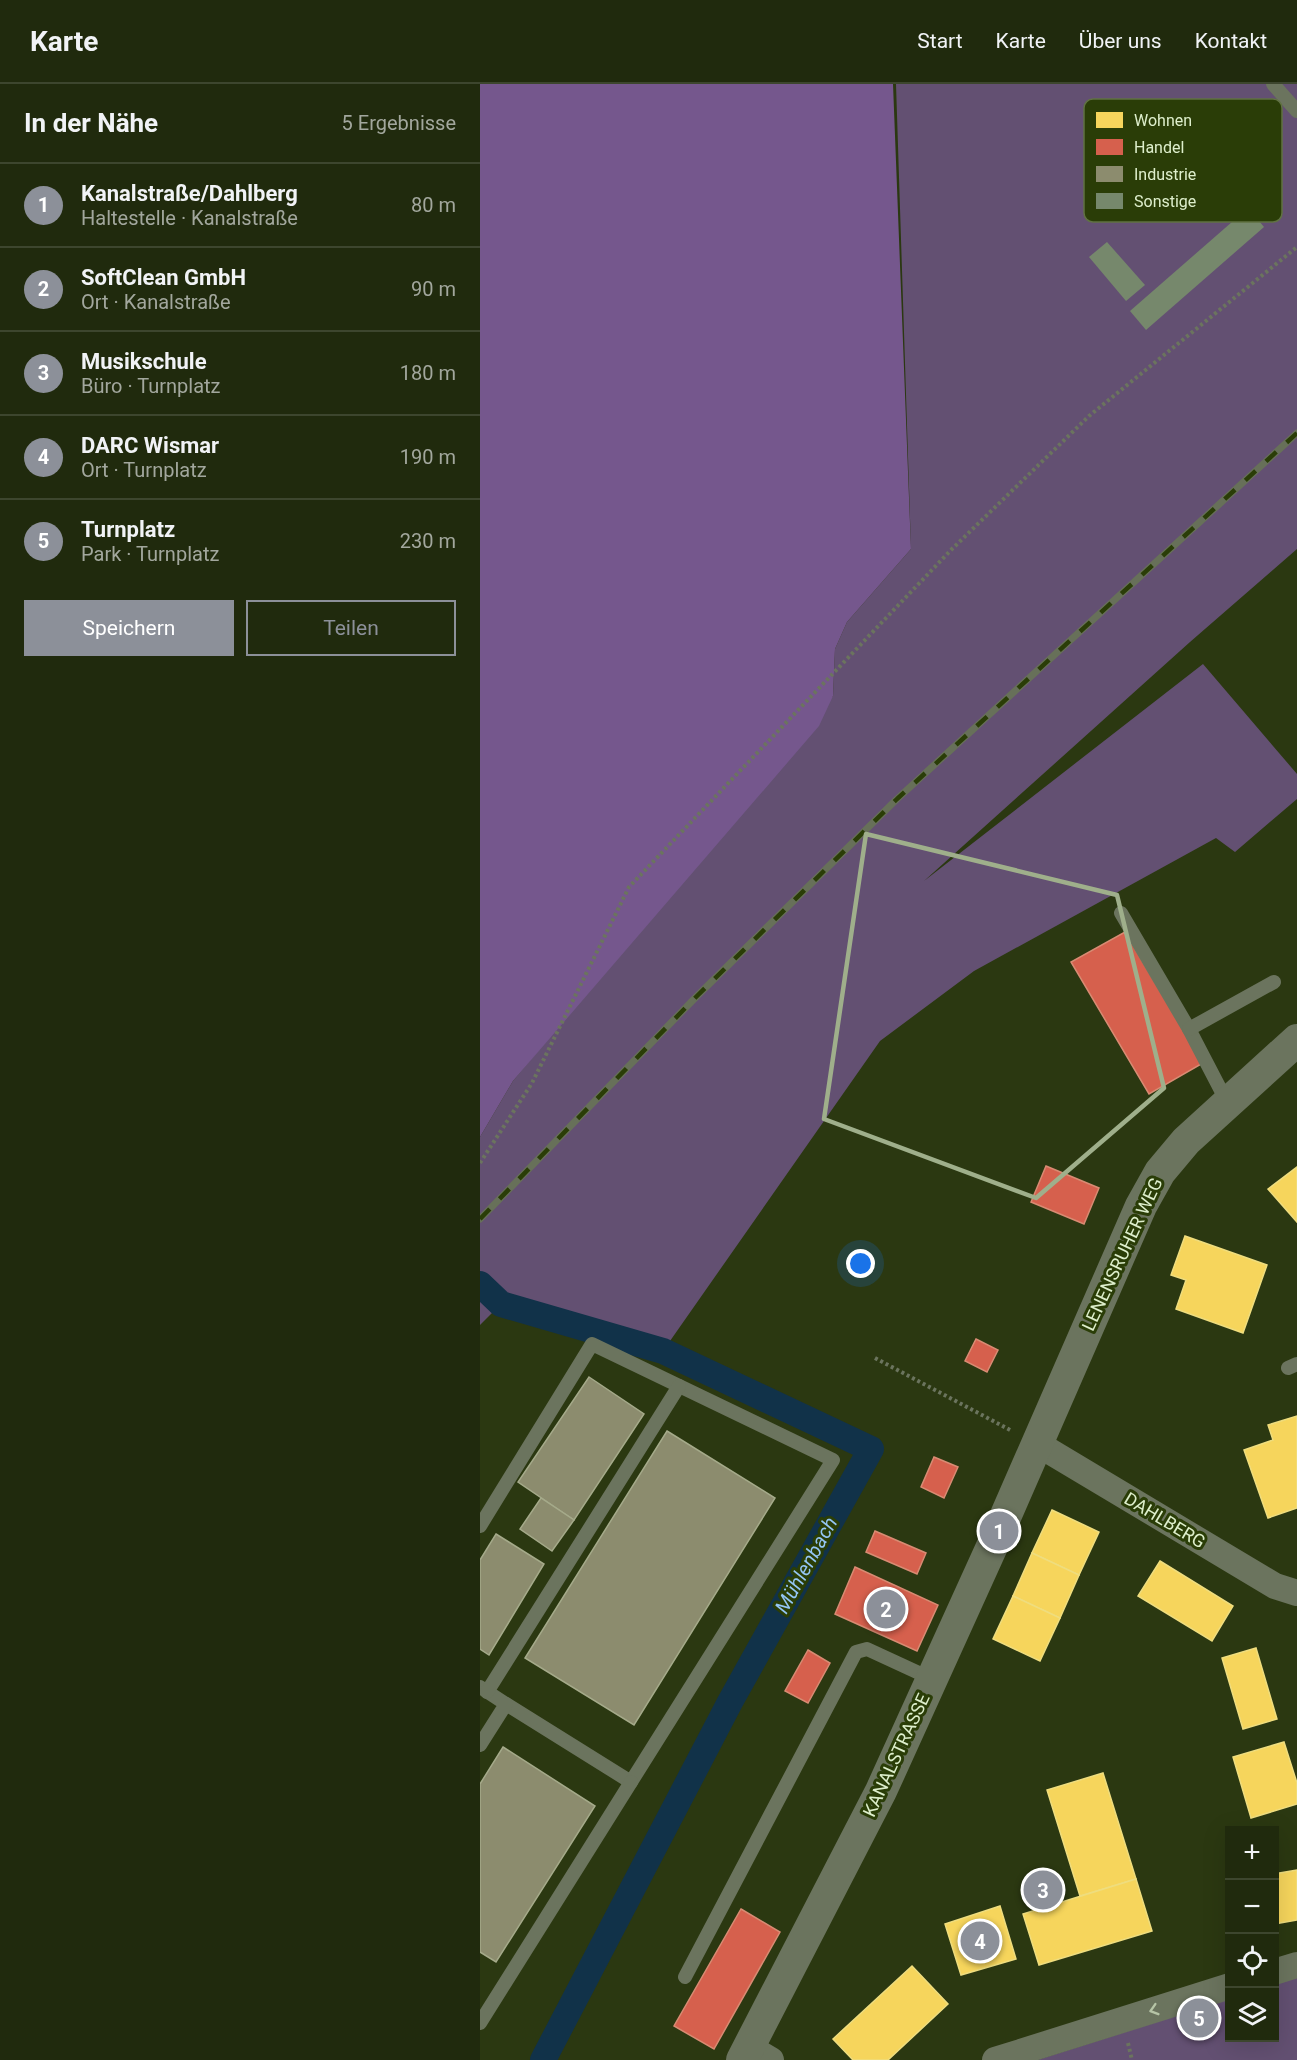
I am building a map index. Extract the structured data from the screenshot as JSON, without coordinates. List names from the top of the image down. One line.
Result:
{"streets":{"street":["LENENSRUHER WEG","DAHLBERG","KANALSTRASSE"]},"crossings":[["LENENSRUHER WEG","DAHLBERG"],["LENENSRUHER WEG","KANALSTRASSE"],["DAHLBERG","KANALSTRASSE"]],"water":["Mühlenbach"],"legend":["Wohnen","Handel","Industrie","Sonstige"],"page":{"header":"Karte","nav":["Start","Karte","Über uns","Kontakt"],"heading":["In der Nähe","5 Ergebnisse"],"list":[{"mark":"1","name":"Kanalstraße/Dahlberg","note":"Haltestelle · Kanalstraße","value":"80 m"},{"mark":"2","name":"SoftClean GmbH","note":"Ort · Kanalstraße","value":"90 m"},{"mark":"3","name":"Musikschule","note":"Büro · Turnplatz","value":"180 m"},{"mark":"4","name":"DARC Wismar","note":"Ort · Turnplatz","value":"190 m"},{"mark":"5","name":"Turnplatz","note":"Park · Turnplatz","value":"230 m"}],"buttons":["Speichern","Teilen"],"pins":["1","2","3","4","5"],"map_buttons":["+","−"]}}
